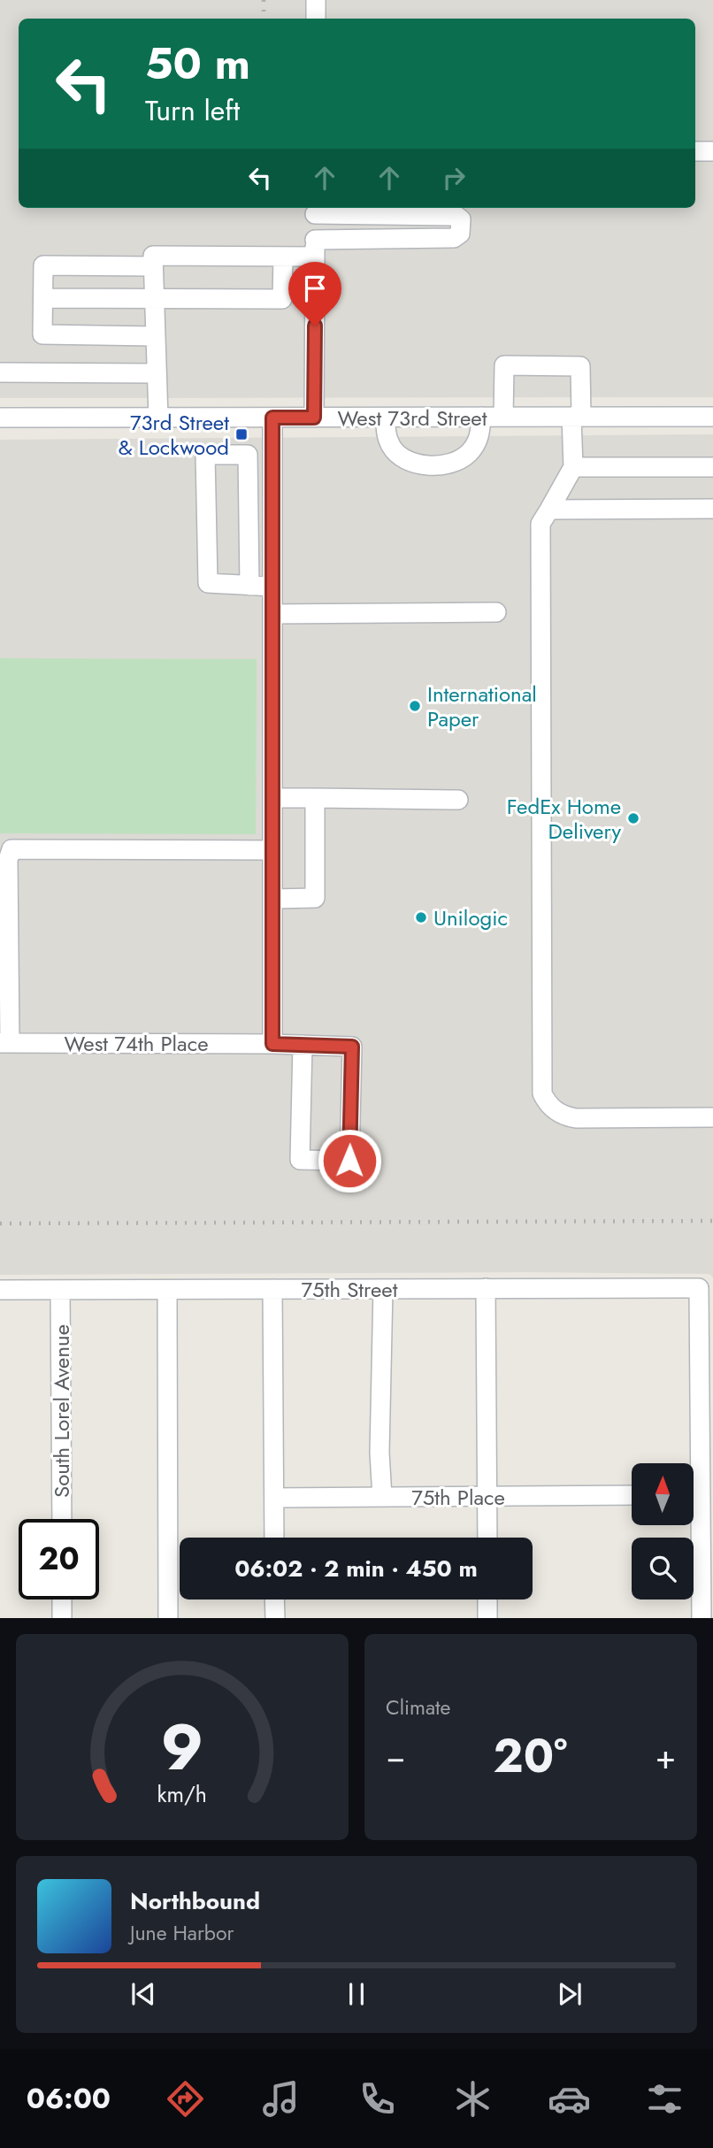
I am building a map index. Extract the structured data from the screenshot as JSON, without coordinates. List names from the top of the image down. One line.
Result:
{"streets":{"street":["West 73rd Street","West 74th Place","75th Street","South Lorel Avenue","75th Place"]},"crossings":[["75th Street","South Lorel Avenue"]],"places":{"transit":["73rd Street & Lockwood"],"other":["International Paper","FedEx Home Delivery","Unilogic"]},"north":"top","page":{"turn":["50 m","Turn left"],"limit":"20","trip":"06:02 · 2 min · 450 m","tile":"Climate","heat":["−","20°","+"],"song":["Northbound","June Harbor"],"tabs":"06:00","gauge":["9","km/h"]}}
